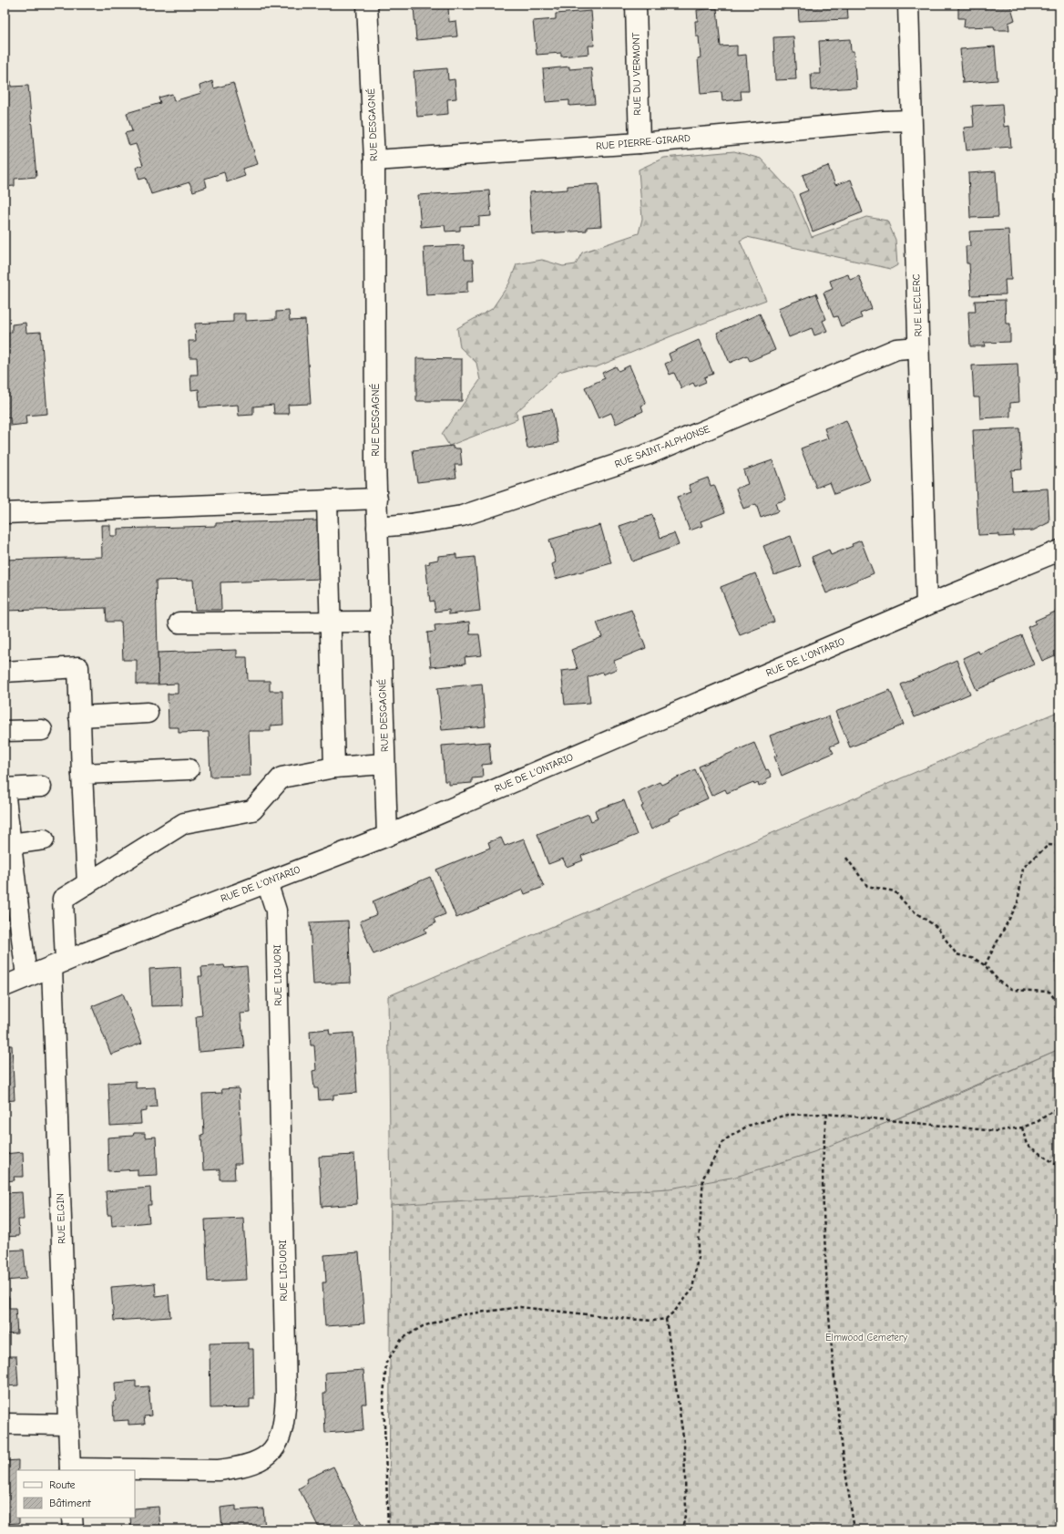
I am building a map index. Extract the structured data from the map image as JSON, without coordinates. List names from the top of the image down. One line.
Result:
{"streets":{"street":["RUE DU VERMONT","RUE DESGAGNÉ","RUE PIERRE-GIRARD","RUE LECLERC","RUE SAINT-ALPHONSE","RUE DE L'ONTARIO","RUE LIGUORI","RUE ELGIN"]},"crossings":[["RUE DU VERMONT","RUE PIERRE-GIRARD"],["RUE DESGAGNÉ","RUE PIERRE-GIRARD"],["RUE DESGAGNÉ","RUE SAINT-ALPHONSE"],["RUE DESGAGNÉ","RUE DE L'ONTARIO"],["RUE PIERRE-GIRARD","RUE LECLERC"],["RUE LECLERC","RUE SAINT-ALPHONSE"],["RUE LECLERC","RUE DE L'ONTARIO"],["RUE DE L'ONTARIO","RUE LIGUORI"],["RUE DE L'ONTARIO","RUE ELGIN"],["RUE LIGUORI","RUE ELGIN"]],"parks":["Elmwood Cemetery"],"legend":["Route","Bâtiment"]}
